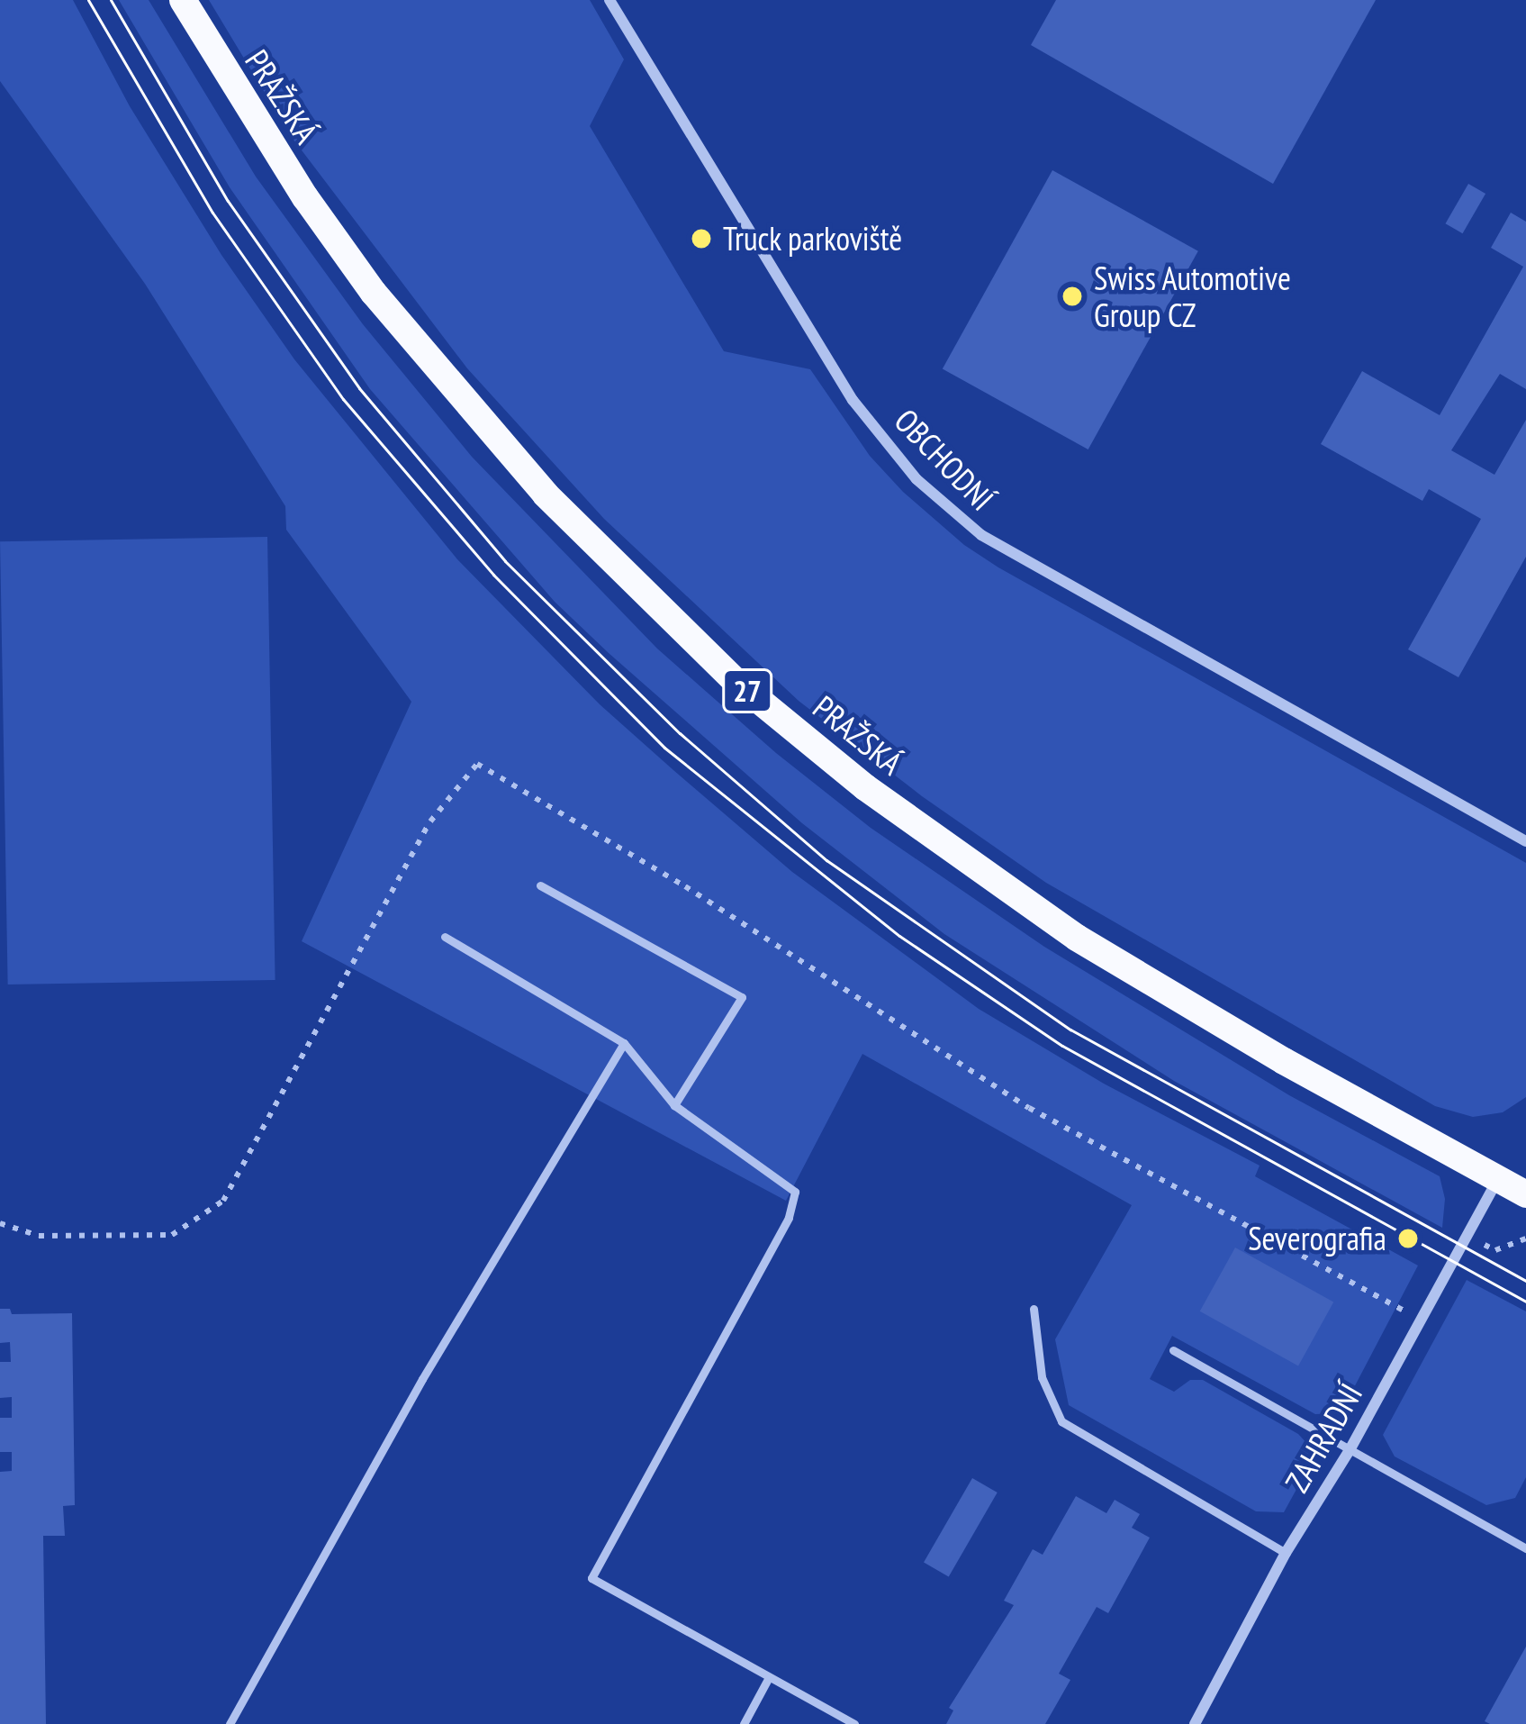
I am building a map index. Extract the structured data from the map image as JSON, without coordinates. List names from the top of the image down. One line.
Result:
{"streets":{"main road":["PRAŽSKÁ","27"],"street":["OBCHODNÍ","ZAHRADNÍ"]},"crossings":[["PRAŽSKÁ","ZAHRADNÍ"]],"places":["Truck parkoviště","Swiss Automotive Group CZ","Severografia"]}
